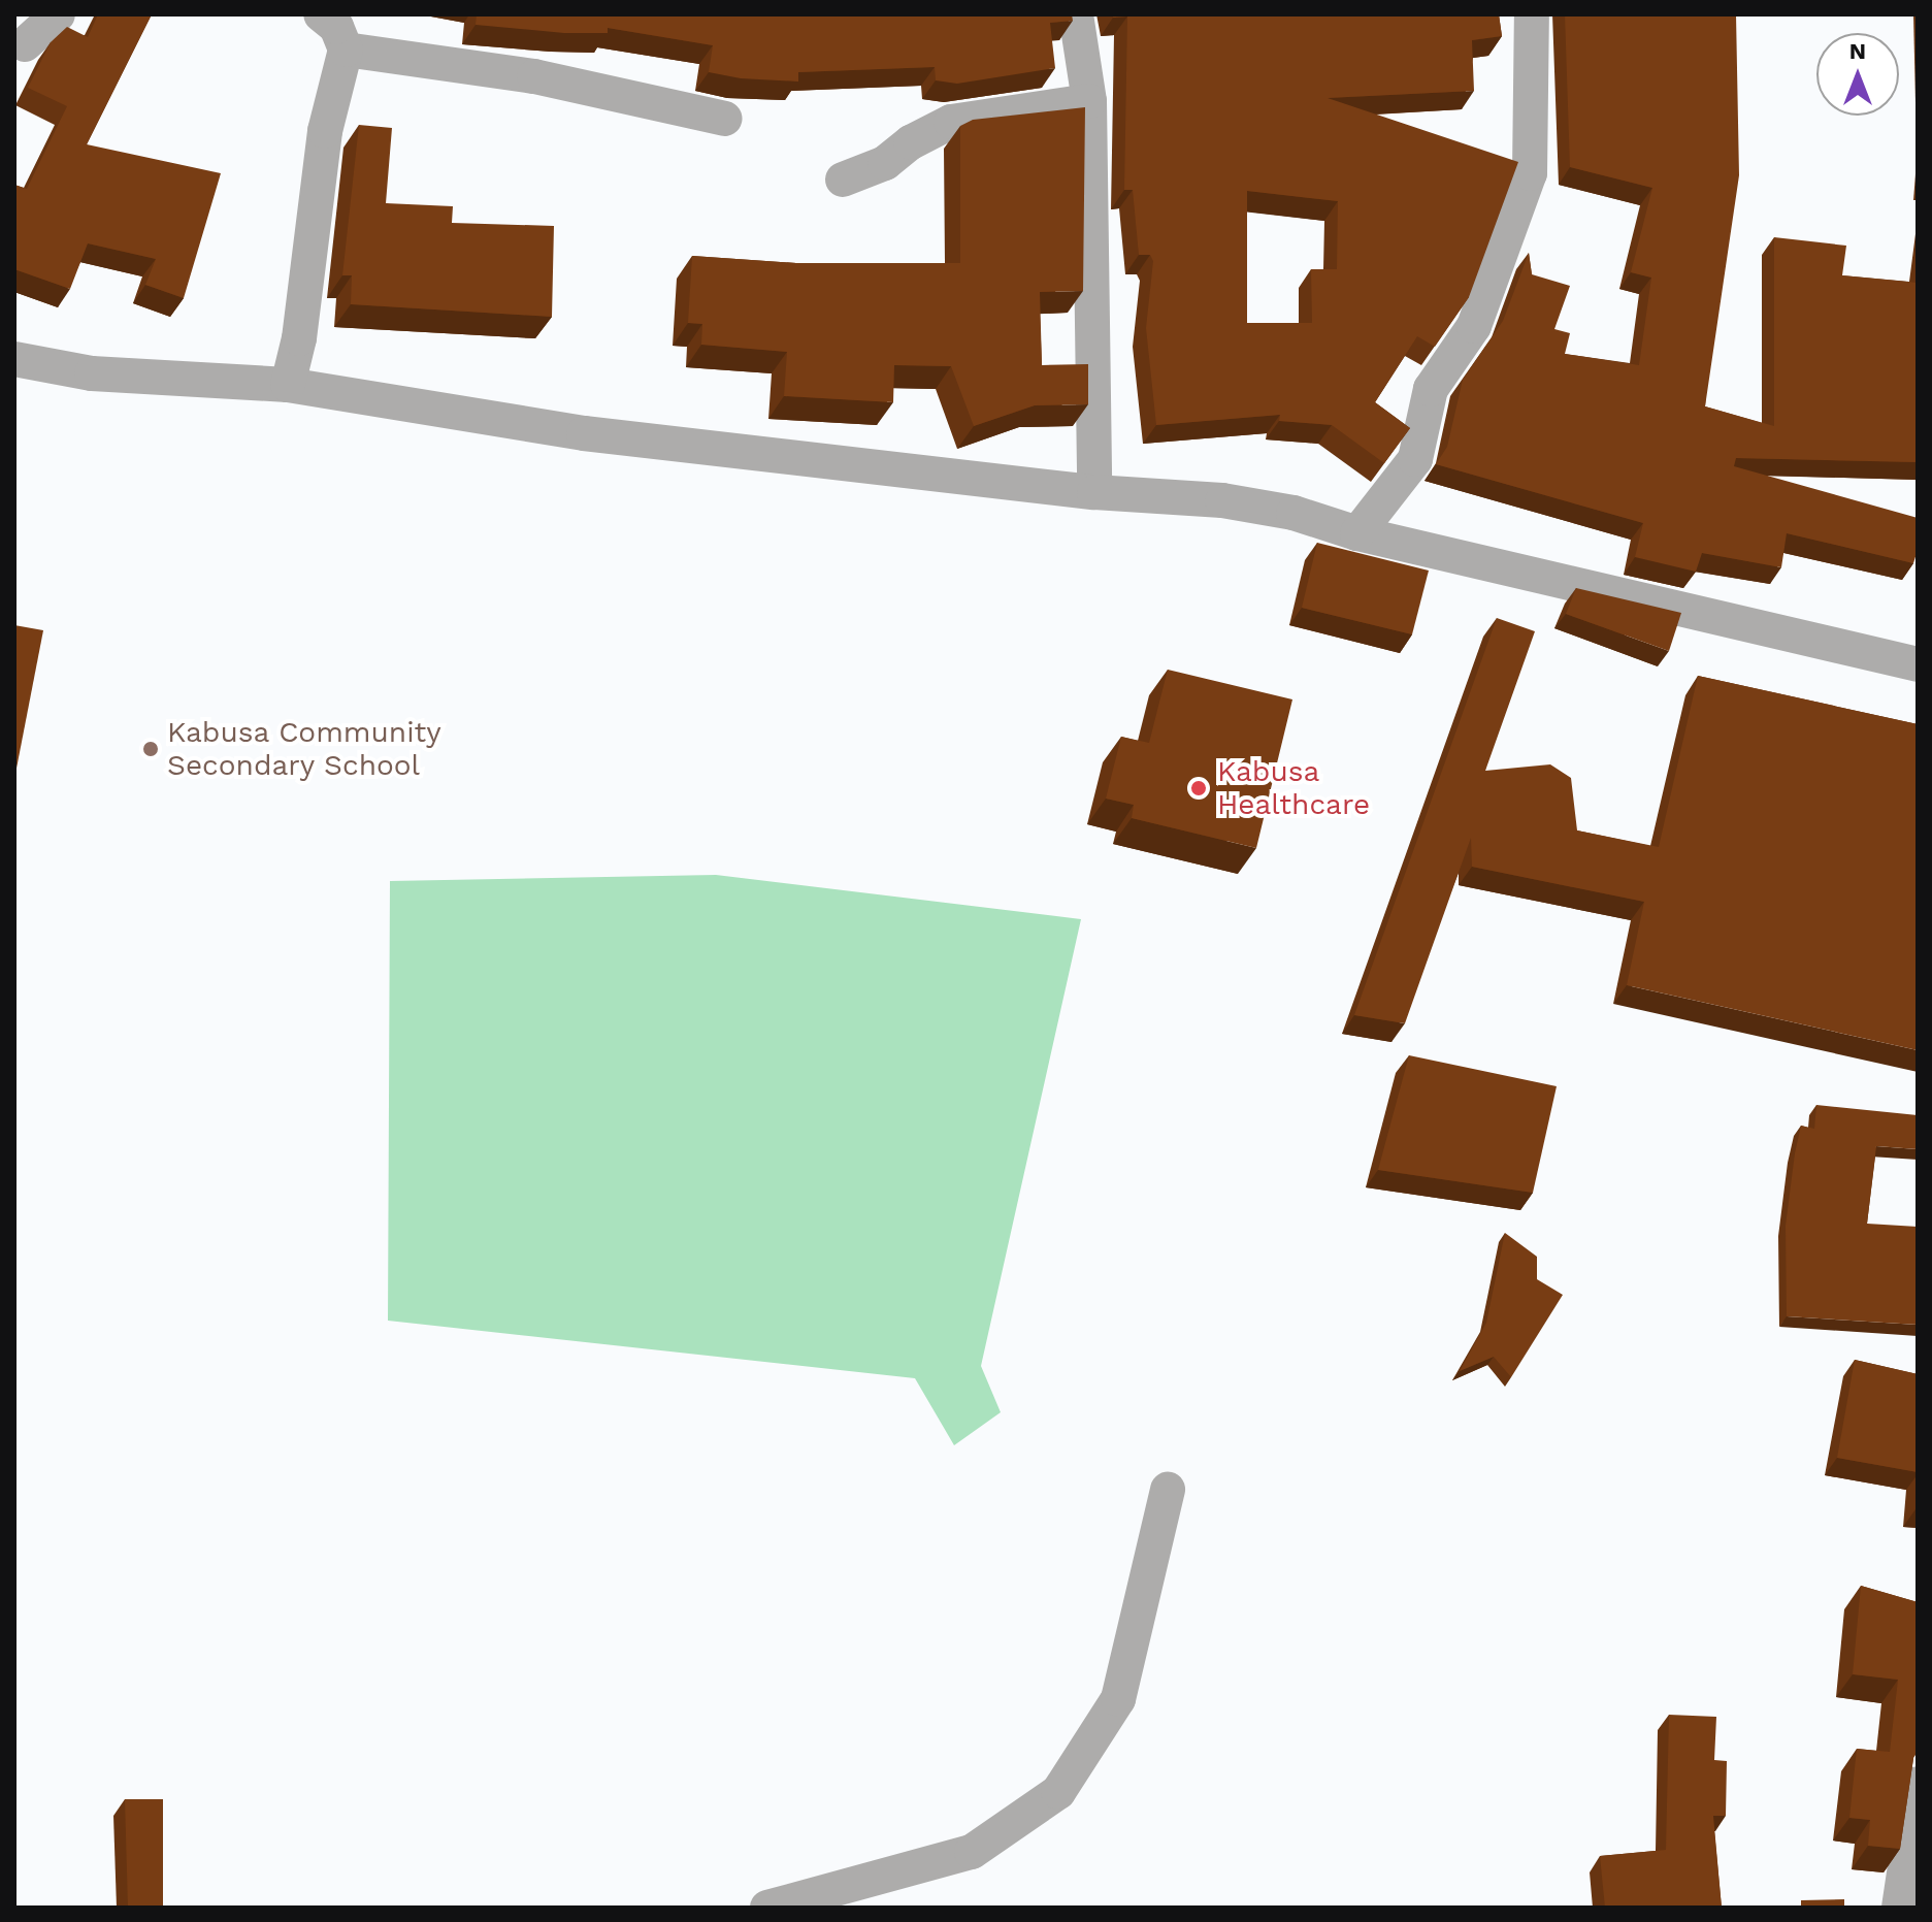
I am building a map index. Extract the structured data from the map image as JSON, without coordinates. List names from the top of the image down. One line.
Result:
{"places":["Kabusa Community Secondary School","Kabusa Healthcare"],"north":"top"}
